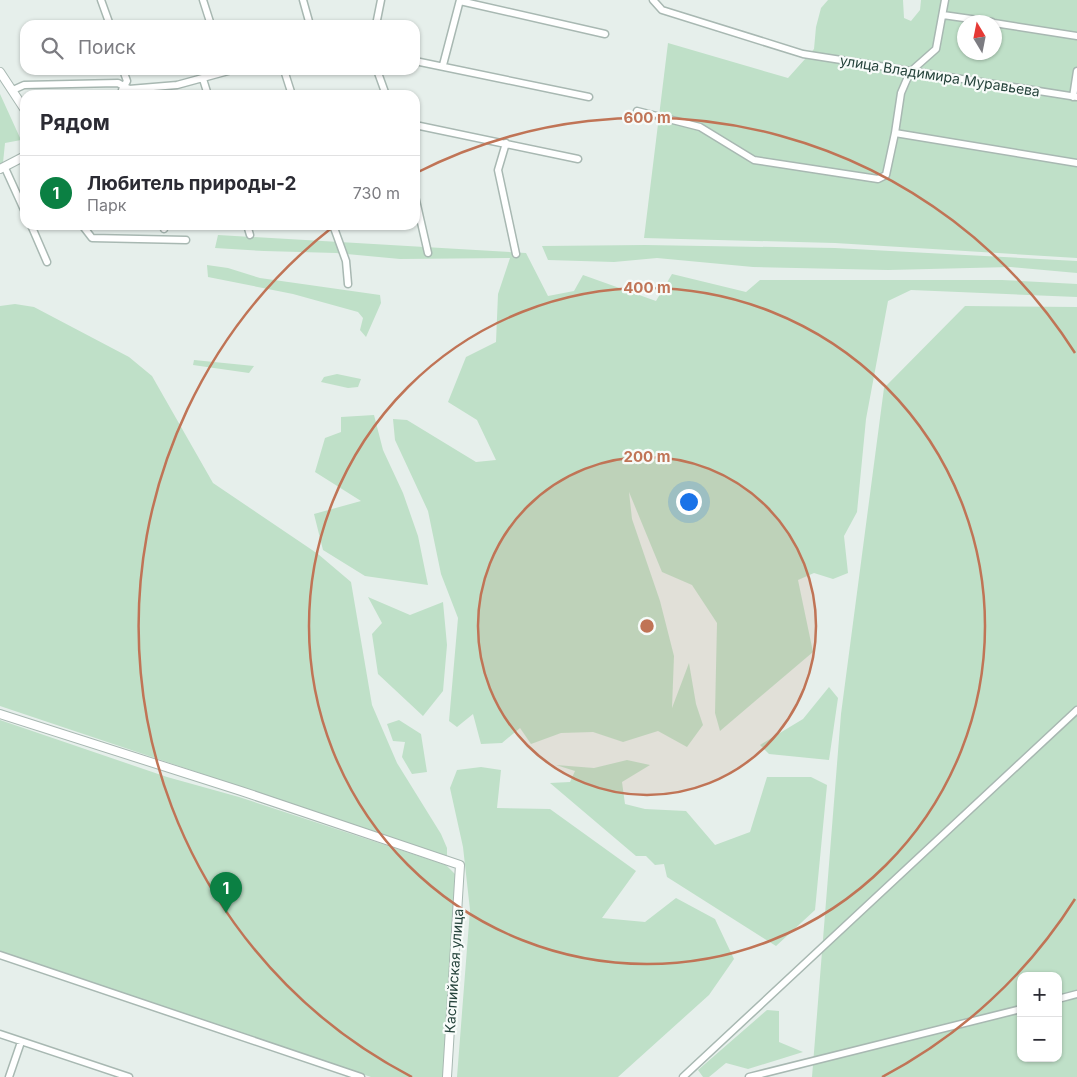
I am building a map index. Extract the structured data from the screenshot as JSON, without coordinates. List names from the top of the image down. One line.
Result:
{"streets":{"street":["улица Владимира Муравьева","Каспийская улица"]},"north":"top","page":{"search":"Поиск","heading":"Рядом","list":[{"mark":"1","name":"Любитель природы-2","note":"Парк","value":"730 m"}],"pins":"1","map_buttons":["+","−"]},"rings":["600 m","400 m","200 m"]}
